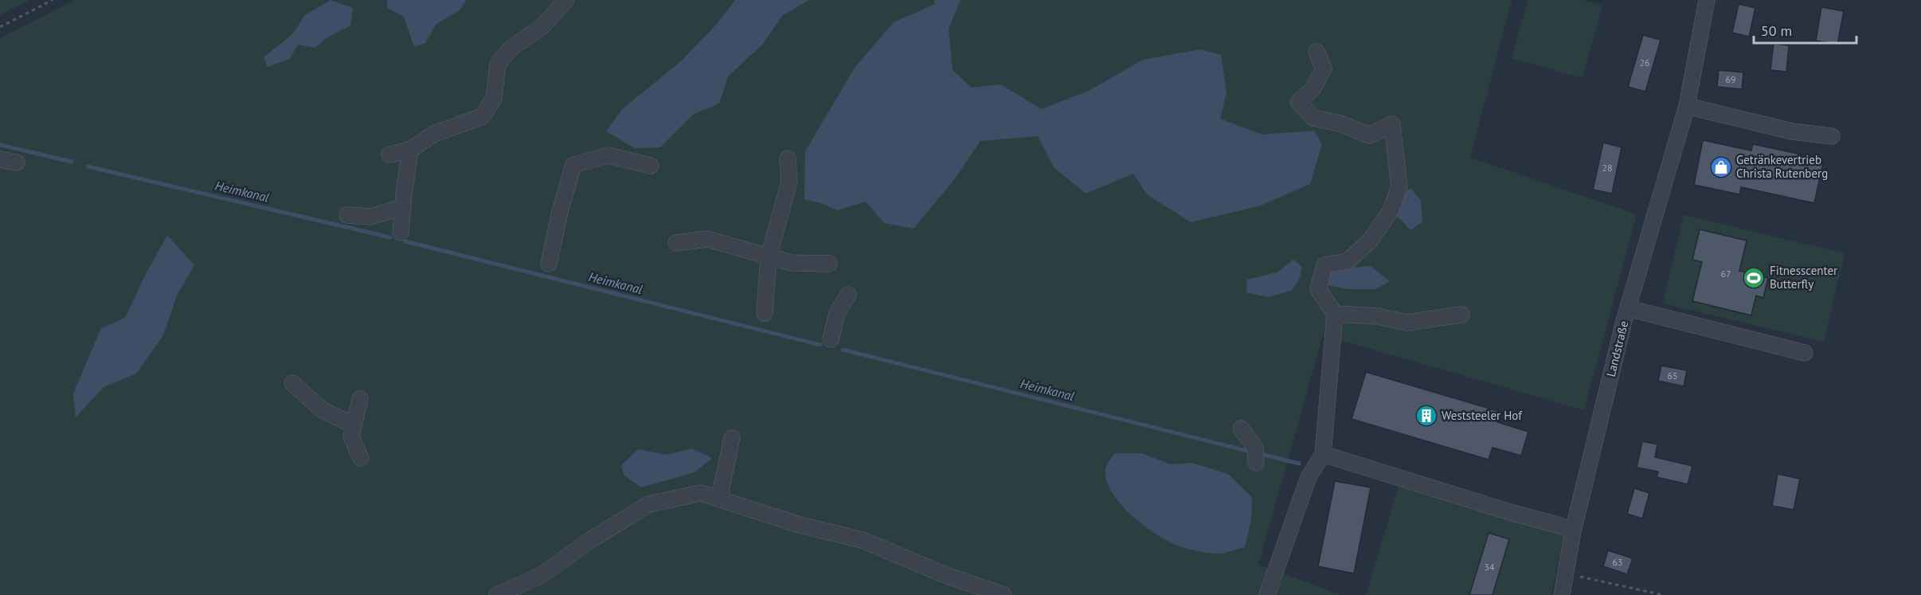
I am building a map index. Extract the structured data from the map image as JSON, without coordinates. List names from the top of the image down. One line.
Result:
{"streets":{"street":["Landstraße"]},"water":["Heimkanal"],"places":{"shop":["Getränkevertrieb Christa Rutenberg"],"sports":["Fitnesscenter Butterfly"],"building":["Weststeeler Hof"]},"house_numbers":["26","69","28","67","65","63","34"],"scale_bar":"50 m"}
